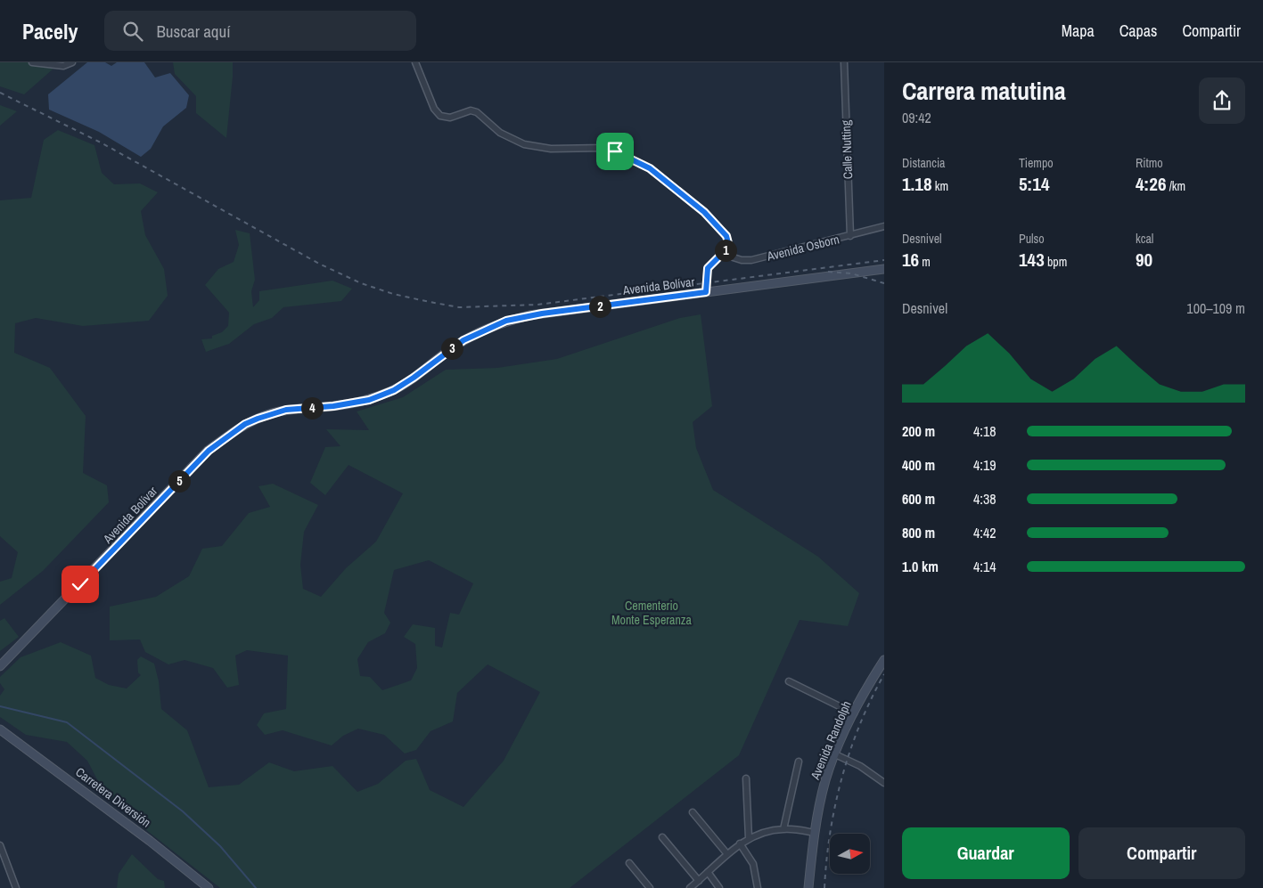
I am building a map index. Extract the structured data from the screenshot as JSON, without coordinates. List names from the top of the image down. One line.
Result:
{"streets":{"main road":["Avenida Bolívar","Avenida Randolph","Carretera Diversión"],"street":["Calle Nutting","Avenida Osborn"]},"crossings":[["Calle Nutting","Avenida Osborn"]],"parks":["Cementerio Monte Esperanza"],"north":"right","page":{"header":"Pacely","search":"Buscar aquí","nav":["Mapa","Capas","Compartir"],"heading":["Carrera matutina","09:42"],"stats":[["Distancia","1.18 km"],["Tiempo","5:14"],["Ritmo","4:26 /km"],["Desnivel","16 m"],["Pulso","143 bpm"],["kcal","90"]],"pins":["1","2","3","4","5"],"chart":["Desnivel","100–109 m"],"list":[{"name":"200 m","note":"4:18"},{"name":"400 m","note":"4:19"},{"name":"600 m","note":"4:38"},{"name":"800 m","note":"4:42"},{"name":"1.0 km","note":"4:14"}],"buttons":["Guardar","Compartir"]}}
